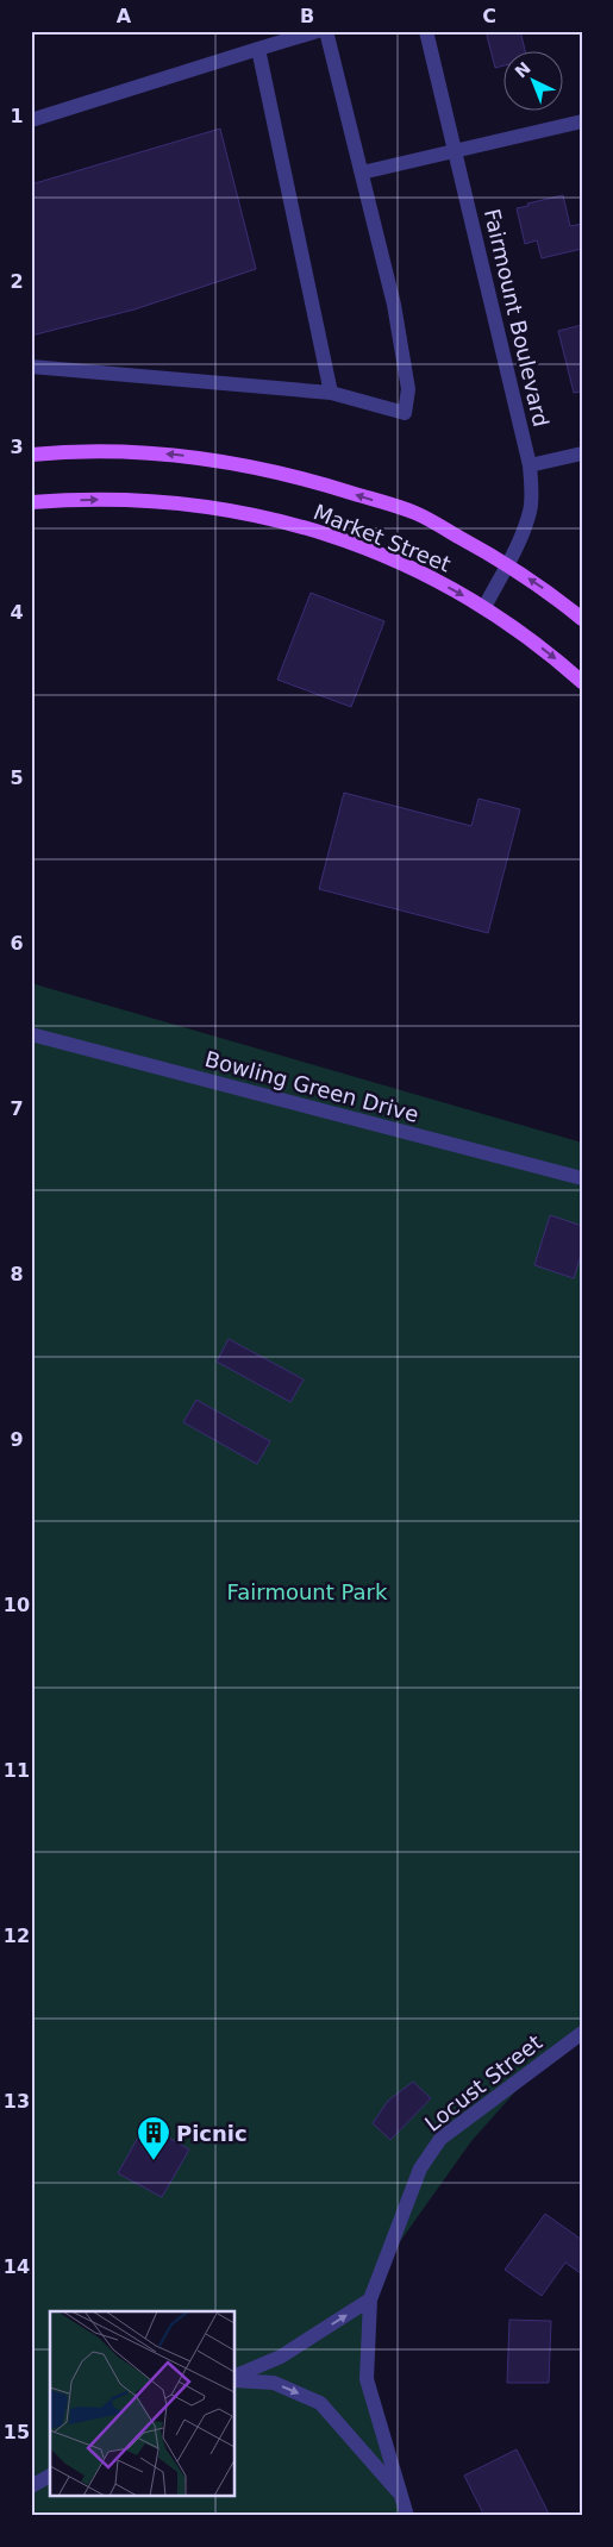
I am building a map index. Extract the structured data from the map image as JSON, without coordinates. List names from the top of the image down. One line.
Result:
{"streets":{"main road":["Market Street"],"street":["Fairmount Boulevard","Bowling Green Drive","Locust Street"]},"crossings":[["Fairmount Boulevard","Market Street"]],"parks":["Fairmount Park"],"places":{"building":["Picnic"]},"north":"top left","grid":{"columns":["A","B","C"],"rows":["1","2","3","4","5","6","7","8","9","10","11","12","13","14","15"]}}
